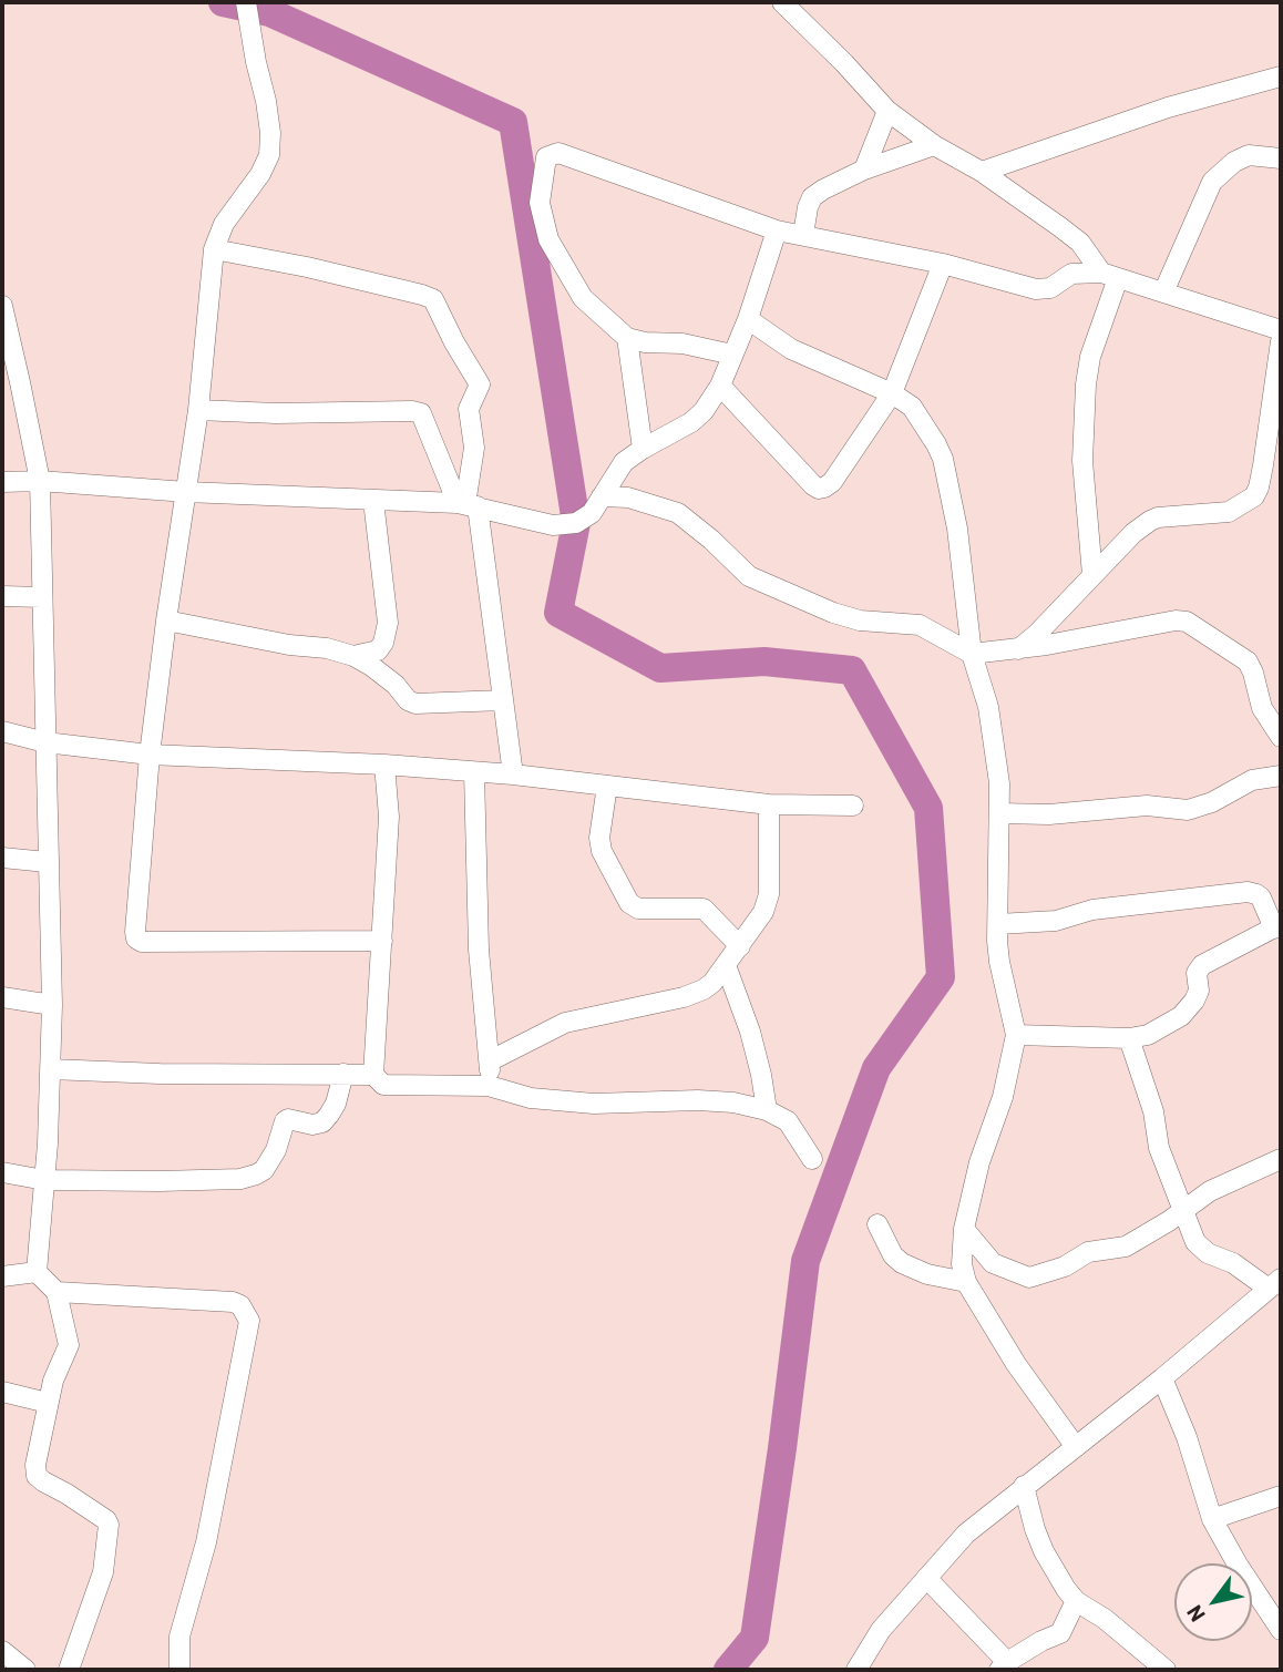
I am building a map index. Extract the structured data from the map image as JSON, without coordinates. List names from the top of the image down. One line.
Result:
{"north":"bottom left"}
